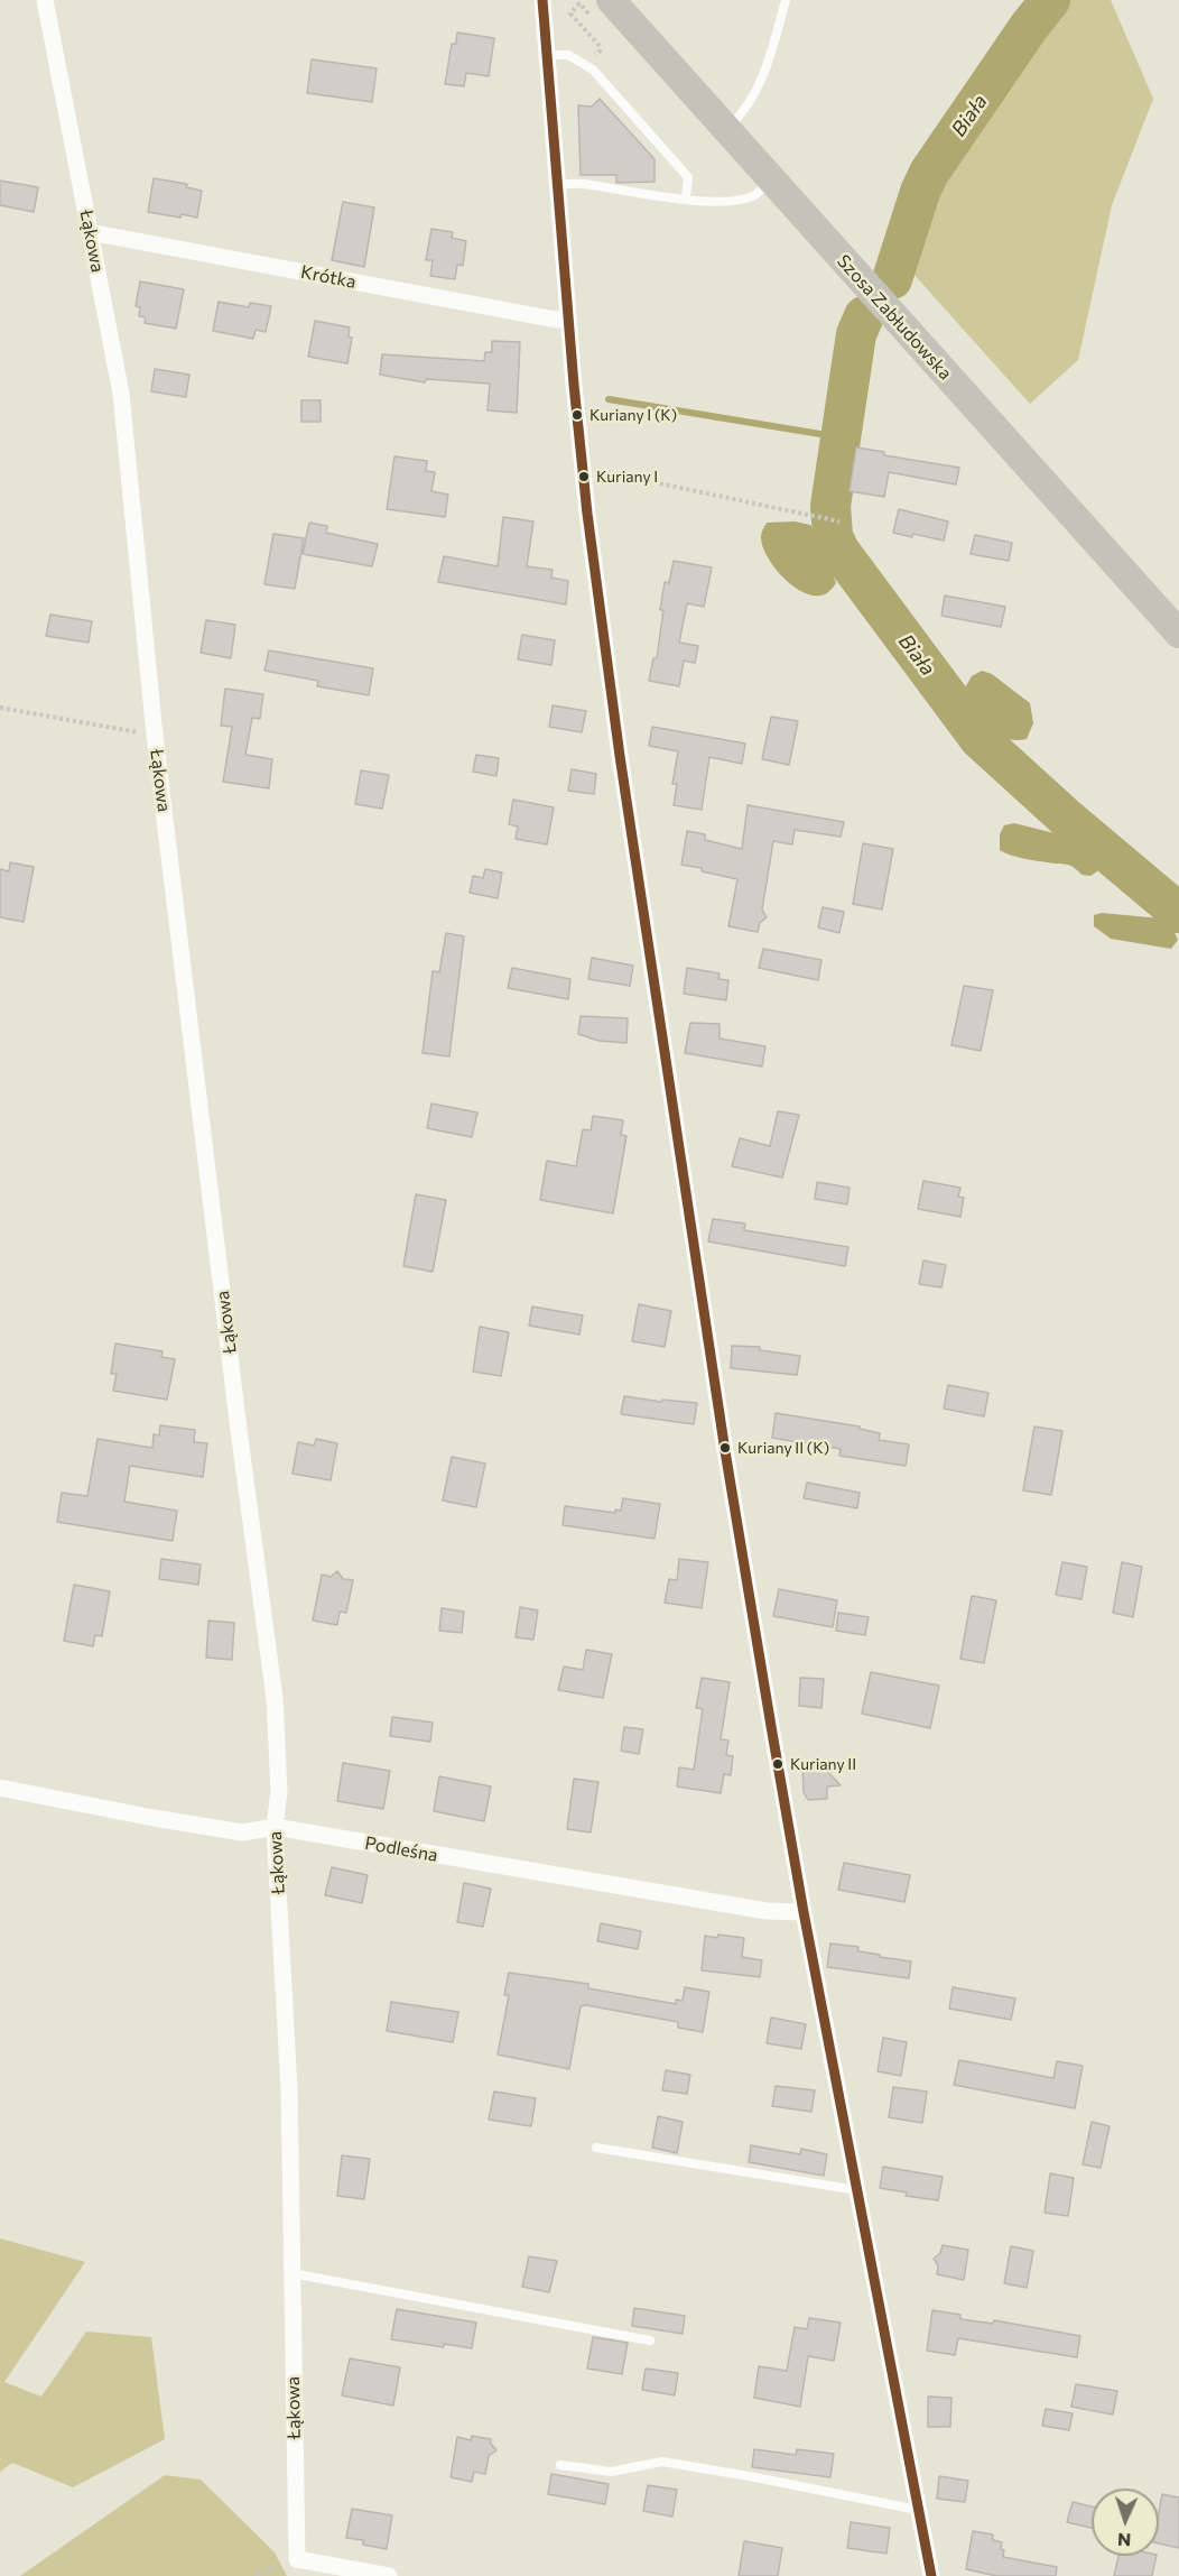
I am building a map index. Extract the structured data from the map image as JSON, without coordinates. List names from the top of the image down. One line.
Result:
{"streets":{"highway":["Szosa Zabłudowska"],"street":["Łąkowa","Krótka","Podleśna"]},"crossings":[["Łąkowa","Krótka"],["Łąkowa","Podleśna"]],"water":["Biała"],"places":["Kuriany I (K)","Kuriany I","Kuriany II (K)","Kuriany II"],"north":"bottom"}
